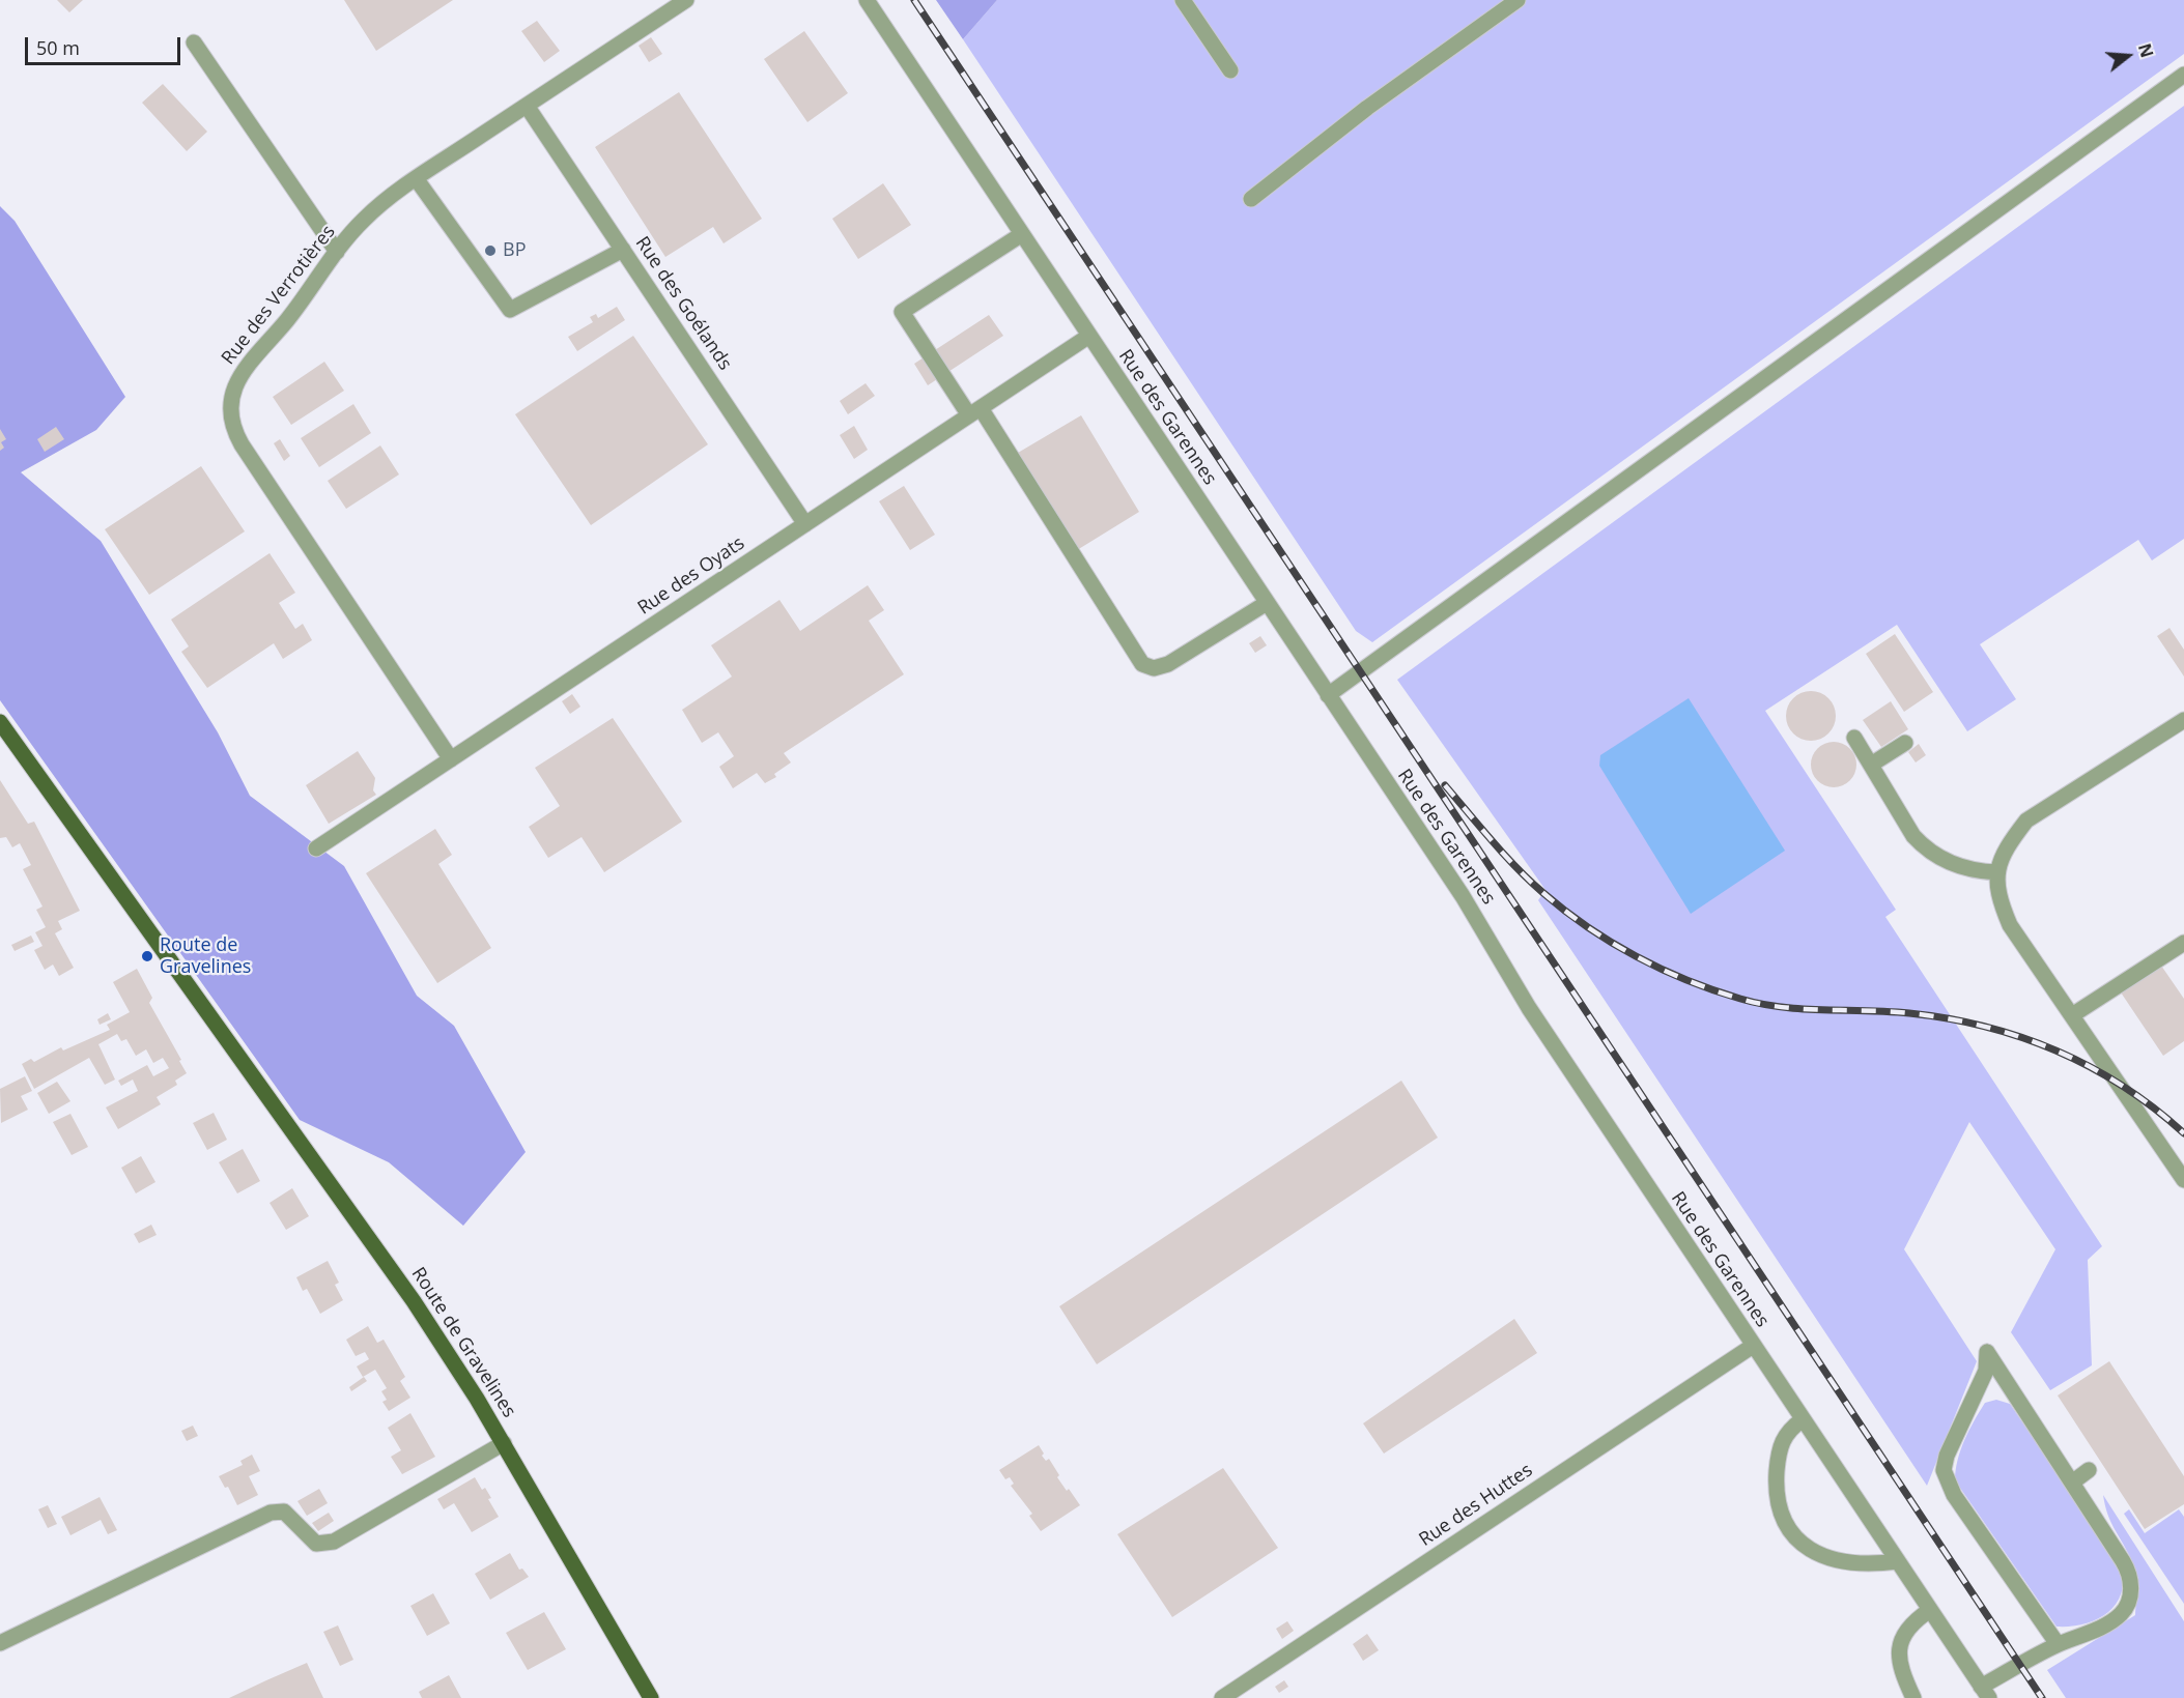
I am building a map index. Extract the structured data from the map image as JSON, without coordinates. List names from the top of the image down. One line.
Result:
{"streets":{"main road":["Route de Gravelines"],"street":["Rue des Verrotières","Rue des Goélands","Rue des Garennes","Rue des Oyats","Rue des Huttes"]},"crossings":[["Rue des Verrotières","Rue des Goélands"],["Rue des Verrotières","Rue des Oyats"],["Rue des Goélands","Rue des Oyats"],["Rue des Garennes","Rue des Oyats"],["Rue des Garennes","Rue des Huttes"]],"places":["BP","Route de Gravelines"],"scale_bar":"50 m","north":"right"}
